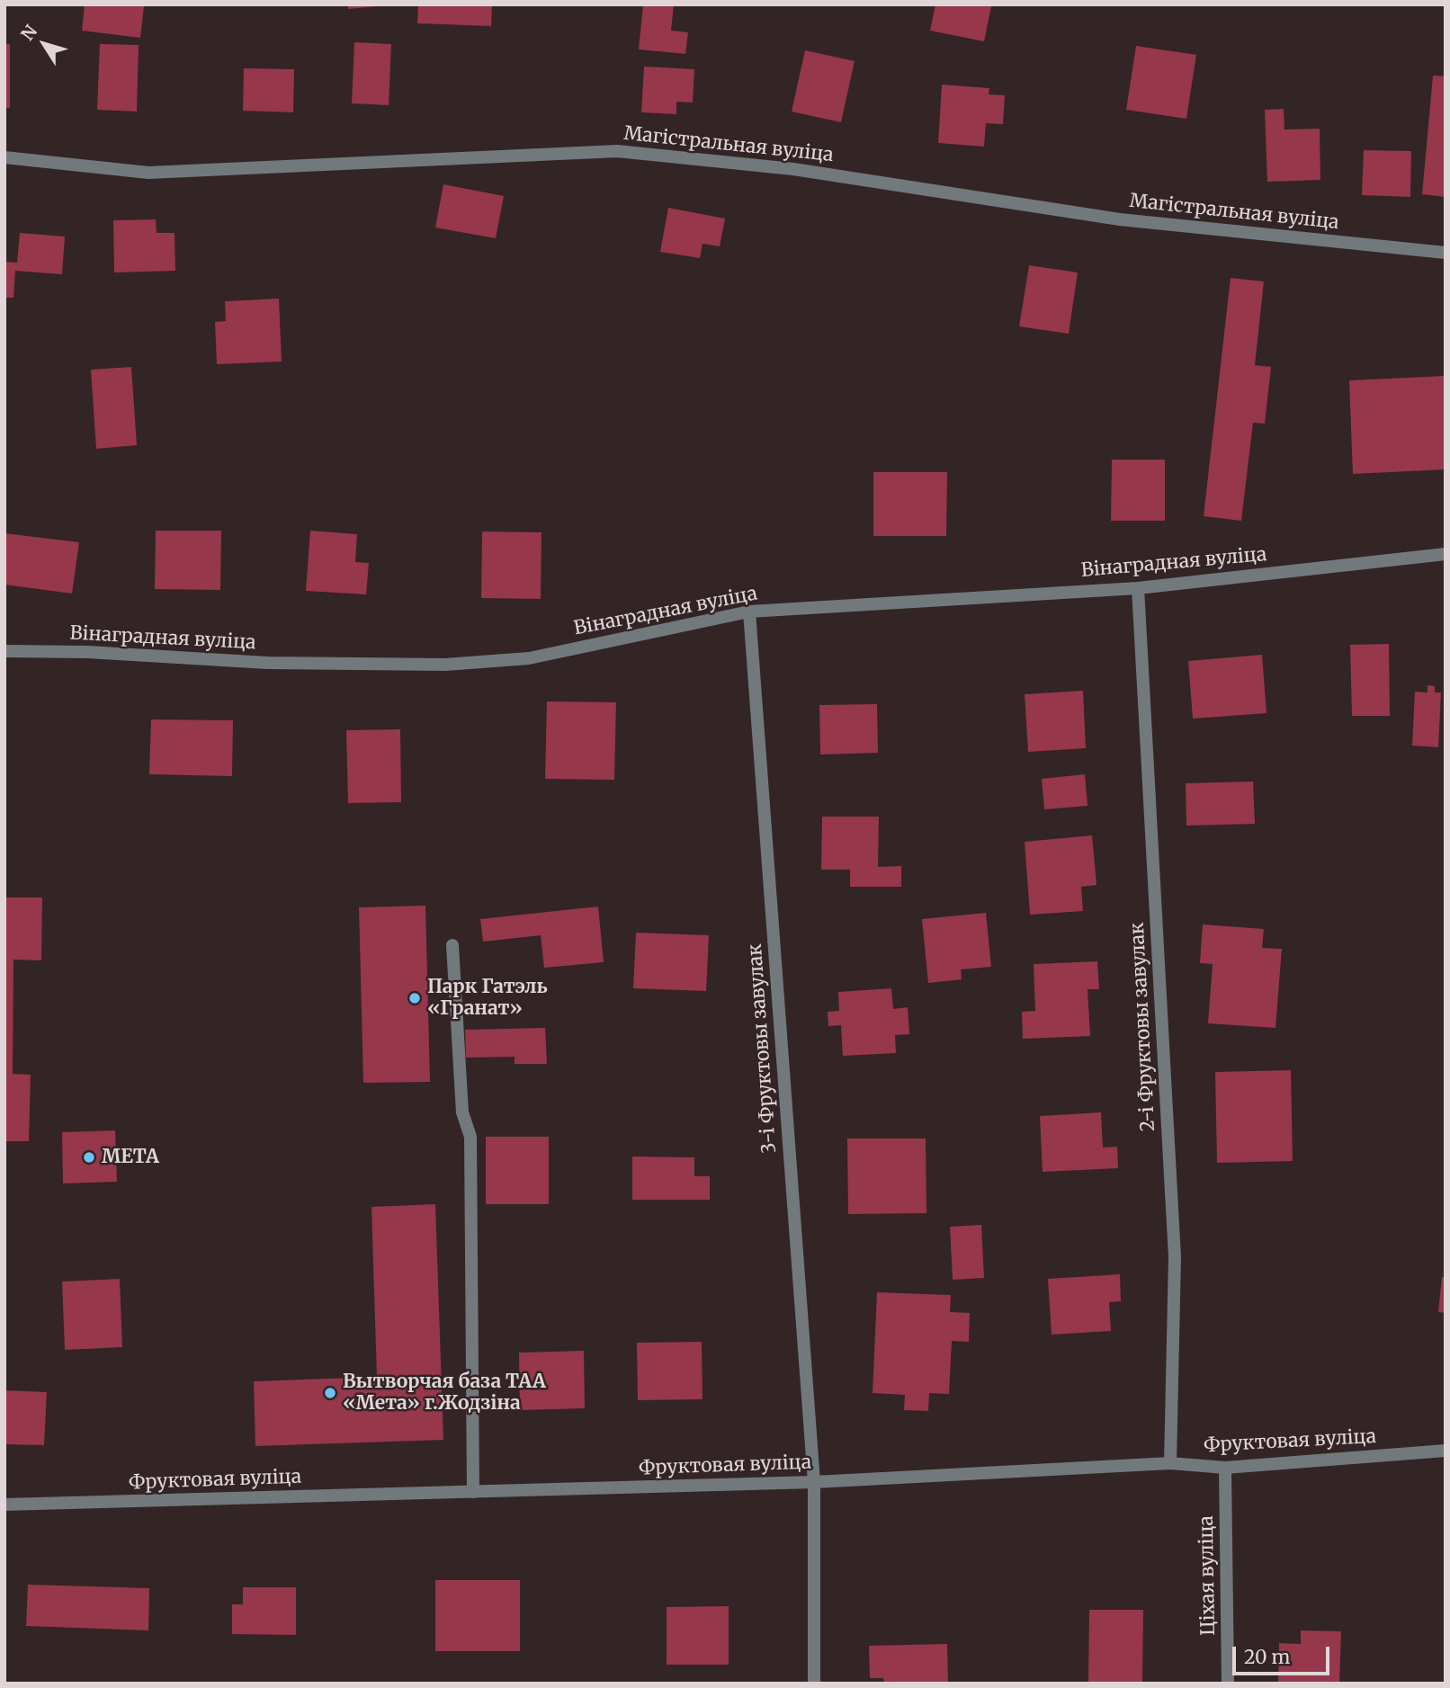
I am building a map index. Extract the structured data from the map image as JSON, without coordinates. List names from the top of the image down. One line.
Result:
{"streets":{"street":["Магістральная вуліца","Вінаградная вуліца","2-і Фруктовы завулак","3-і Фруктовы завулак","Фруктовая вуліца","Ціхая вуліца"]},"crossings":[["Вінаградная вуліца","2-і Фруктовы завулак"],["Вінаградная вуліца","3-і Фруктовы завулак"],["2-і Фруктовы завулак","Фруктовая вуліца"],["3-і Фруктовы завулак","Фруктовая вуліца"],["Фруктовая вуліца","Ціхая вуліца"]],"places":["Парк Гатэль «Гранат»","МЕТА","Вытворчая база ТАА «Мета» г.Жодзіна"],"scale_bar":"20 m","north":"top left"}
